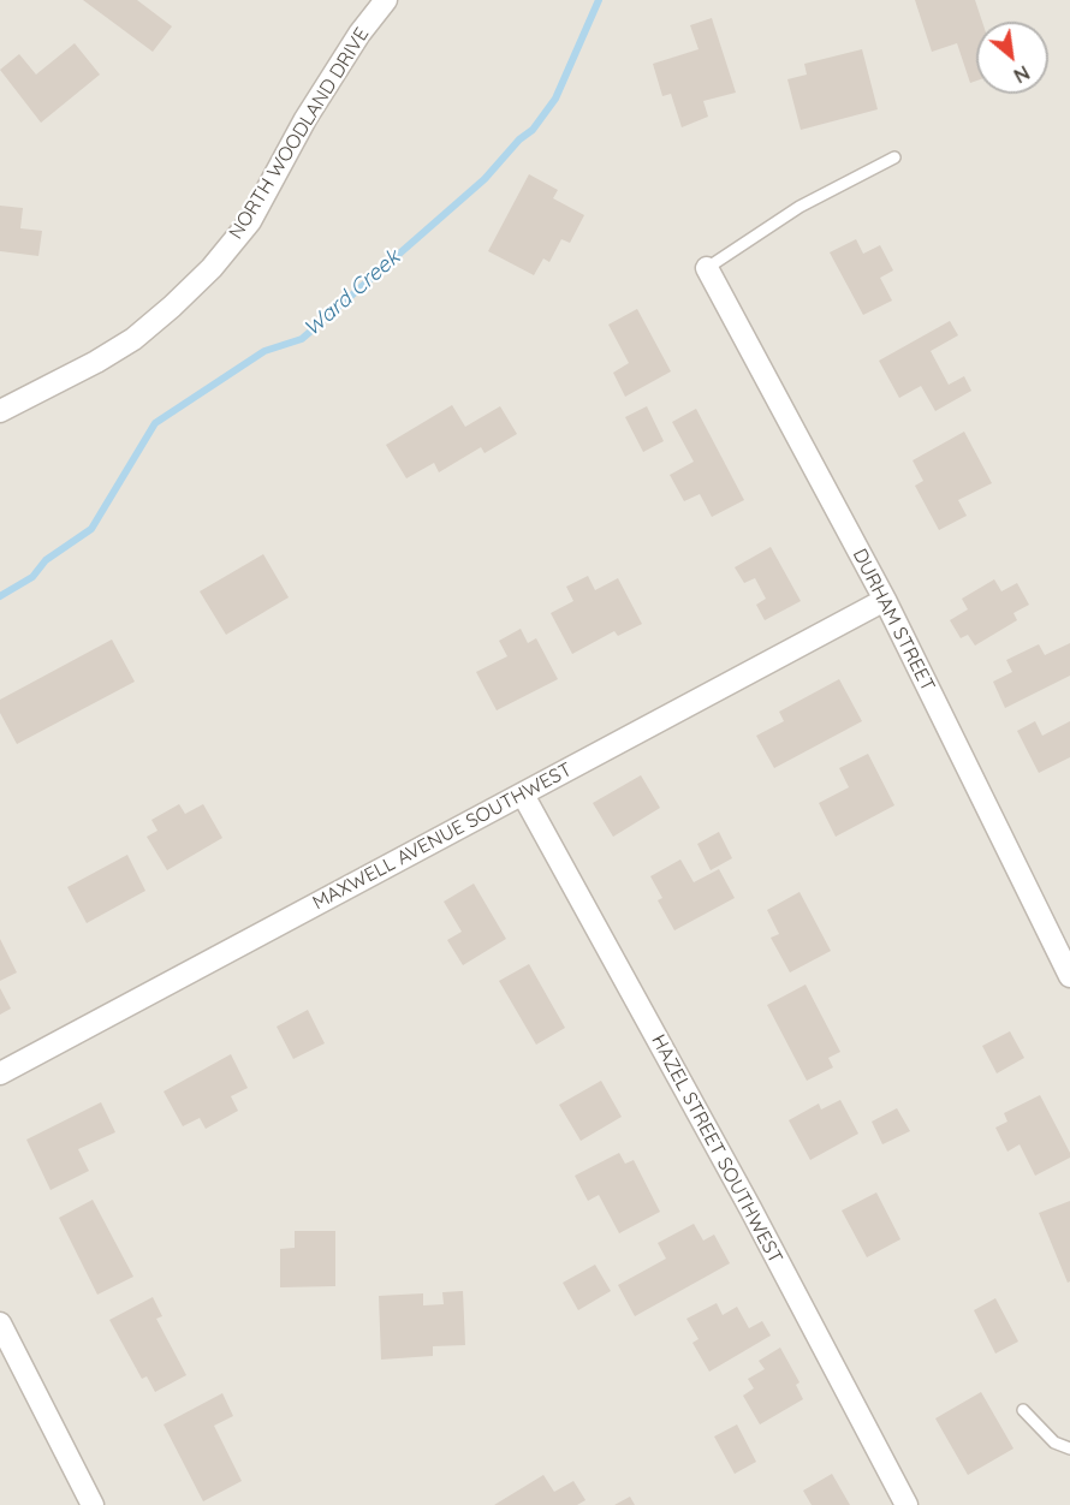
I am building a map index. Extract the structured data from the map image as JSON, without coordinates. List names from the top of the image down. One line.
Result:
{"streets":{"street":["NORTH WOODLAND DRIVE","DURHAM STREET","MAXWELL AVENUE SOUTHWEST","HAZEL STREET SOUTHWEST"]},"crossings":[["DURHAM STREET","MAXWELL AVENUE SOUTHWEST"],["MAXWELL AVENUE SOUTHWEST","HAZEL STREET SOUTHWEST"]],"water":["Ward Creek"],"north":"bottom right"}
